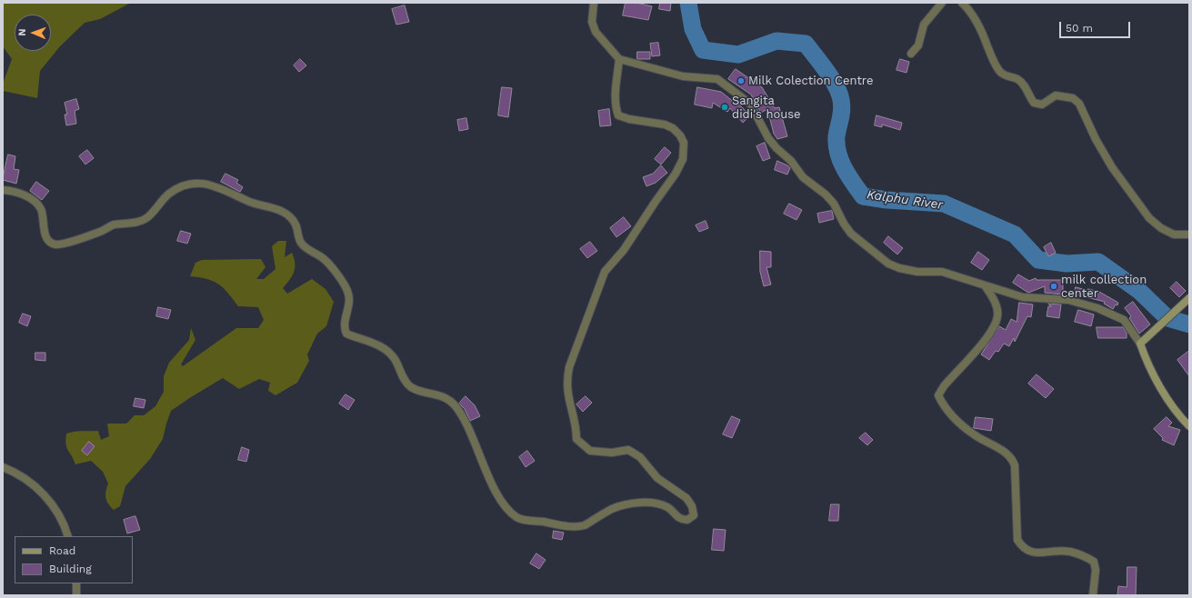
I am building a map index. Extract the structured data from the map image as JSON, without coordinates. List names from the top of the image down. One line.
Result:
{"water":["Kalphu River"],"places":["Milk Colection Centre","Sangita didi's house","milk collection center"],"legend":["Road","Building"],"scale_bar":"50 m","north":"left"}
